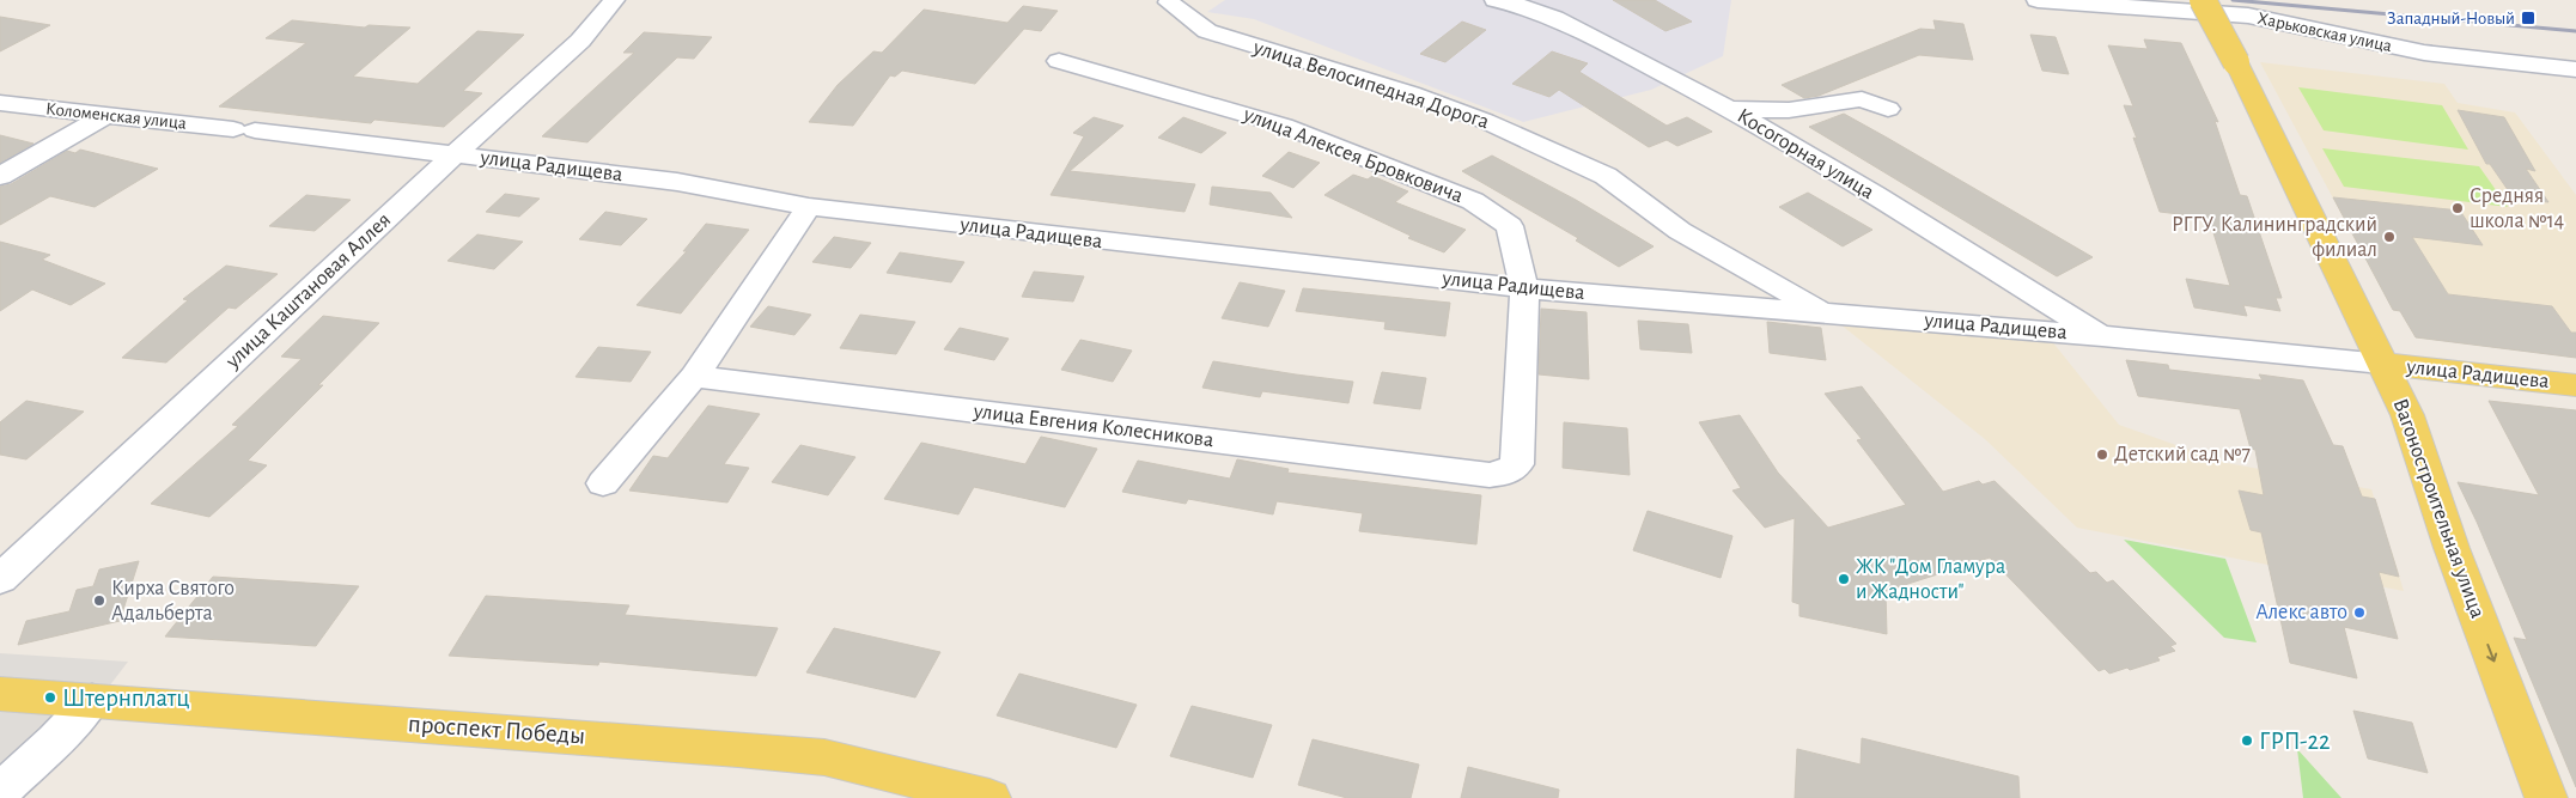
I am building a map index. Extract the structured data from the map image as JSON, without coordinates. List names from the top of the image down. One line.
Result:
{"streets":{"main road":["улица Радищева","Вагоностроительная улица","проспект Победы"],"street":["Харьковская улица","улица Велосипедная Дорога","Коломенская улица","Косогорная улица","улица Алексея Бровковича","улица Каштановая Аллея","улица Евгения Колесникова"]},"crossings":[["улица Велосипедная Дорога","улица Радищева"],["Коломенская улица","улица Радищева"],["Коломенская улица","улица Каштановая Аллея"],["Косогорная улица","улица Радищева"],["улица Алексея Бровковича","улица Радищева"],["улица Алексея Бровковича","улица Евгения Колесникова"],["улица Радищева","улица Каштановая Аллея"],["улица Радищева","улица Евгения Колесникова"],["улица Радищева","Вагоностроительная улица"]],"one_way":["Вагоностроительная улица"],"places":{"transit":["Западный-Новый"],"other":["Средняя школа №14","РГГУ. Калининградский филиал","Детский сад №7","ЖК \"Дом Гламура и Жадности\"","Кирха Святого Адальберта","Алекс авто","Штернплатц","ГРП-22"]}}
